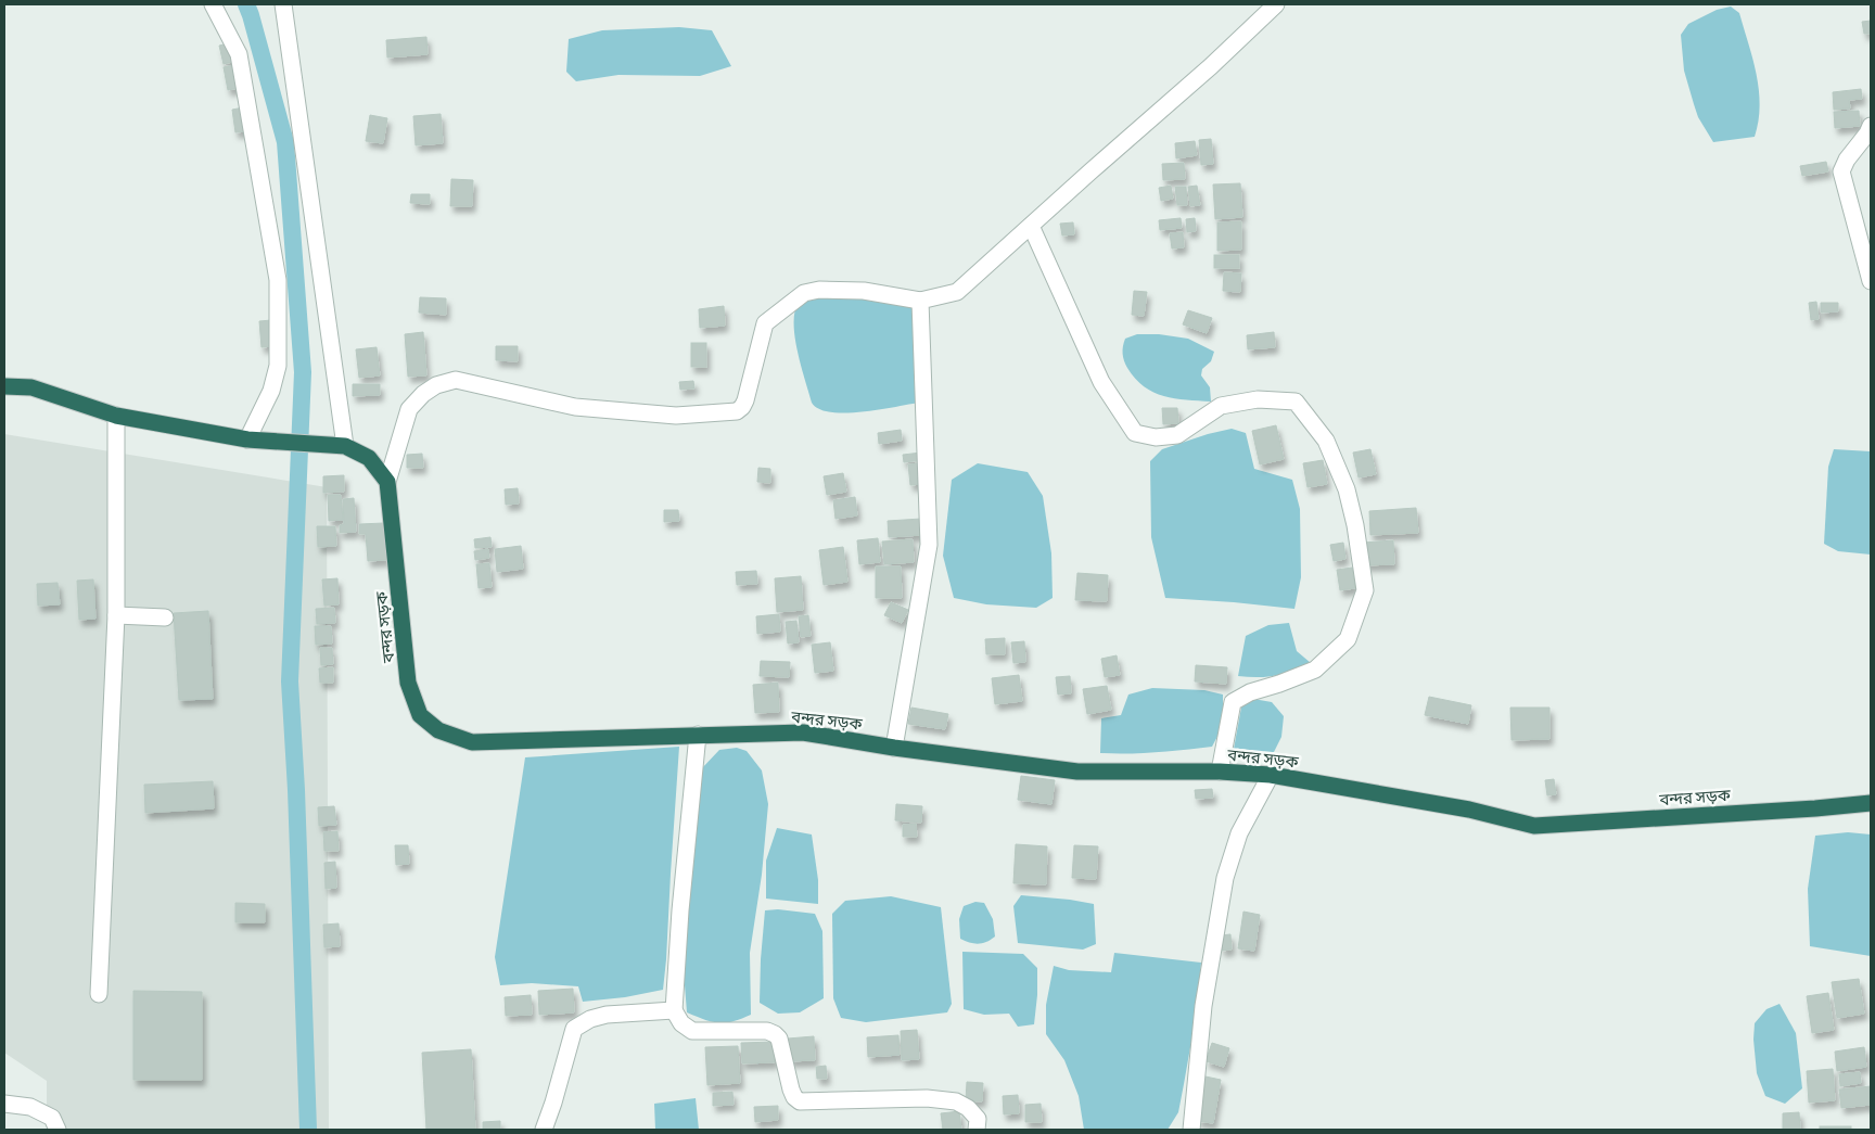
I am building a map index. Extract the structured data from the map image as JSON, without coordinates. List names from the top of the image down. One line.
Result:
{"streets":{"highway":["বন্দর সড়ক"]}}
